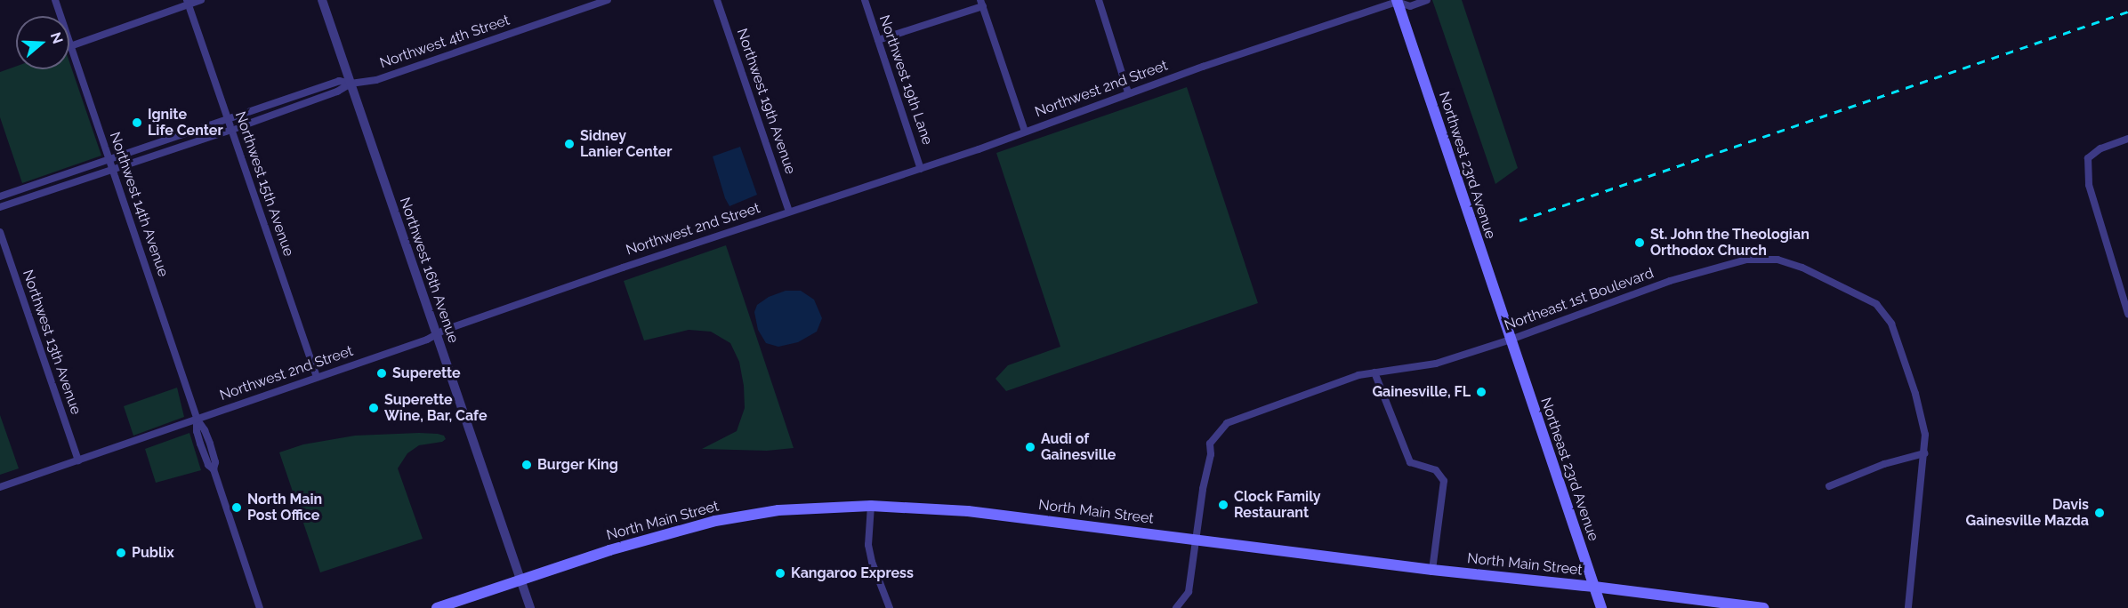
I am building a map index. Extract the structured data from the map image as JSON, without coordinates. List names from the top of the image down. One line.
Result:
{"streets":{"main road":["Northwest 23rd Avenue","Northeast 23rd Avenue","North Main Street"],"street":["Northwest 4th Street","Northwest 19th Lane","Northwest 2nd Street","Northwest 19th Avenue","Northwest 15th Avenue","Northwest 14th Avenue","Northwest 16th Avenue","Northeast 1st Boulevard","Northwest 13th Avenue"]},"crossings":[["Northwest 4th Street","Northwest 15th Avenue"],["Northwest 4th Street","Northwest 14th Avenue"],["Northwest 4th Street","Northwest 16th Avenue"],["Northwest 19th Lane","Northwest 2nd Street"],["Northwest 2nd Street","Northwest 19th Avenue"],["Northwest 2nd Street","Northwest 23rd Avenue"],["Northwest 2nd Street","Northwest 15th Avenue"],["Northwest 2nd Street","Northwest 14th Avenue"],["Northwest 2nd Street","Northwest 16th Avenue"],["Northwest 2nd Street","Northwest 13th Avenue"],["Northwest 23rd Avenue","Northeast 1st Boulevard"],["Northwest 23rd Avenue","Northeast 23rd Avenue"],["Northwest 16th Avenue","North Main Street"],["Northeast 1st Boulevard","Northeast 23rd Avenue"],["Northeast 1st Boulevard","North Main Street"],["Northeast 23rd Avenue","North Main Street"]],"places":["Ignite Life Center","Sidney Lanier Center","St. John the Theologian Orthodox Church","Superette","Gainesville, FL","Superette Wine, Bar, Cafe","Audi of Gainesville","Burger King","Clock Family Restaurant","North Main Post Office","Davis Gainesville Mazda","Publix","Kangaroo Express"],"north":"right"}
